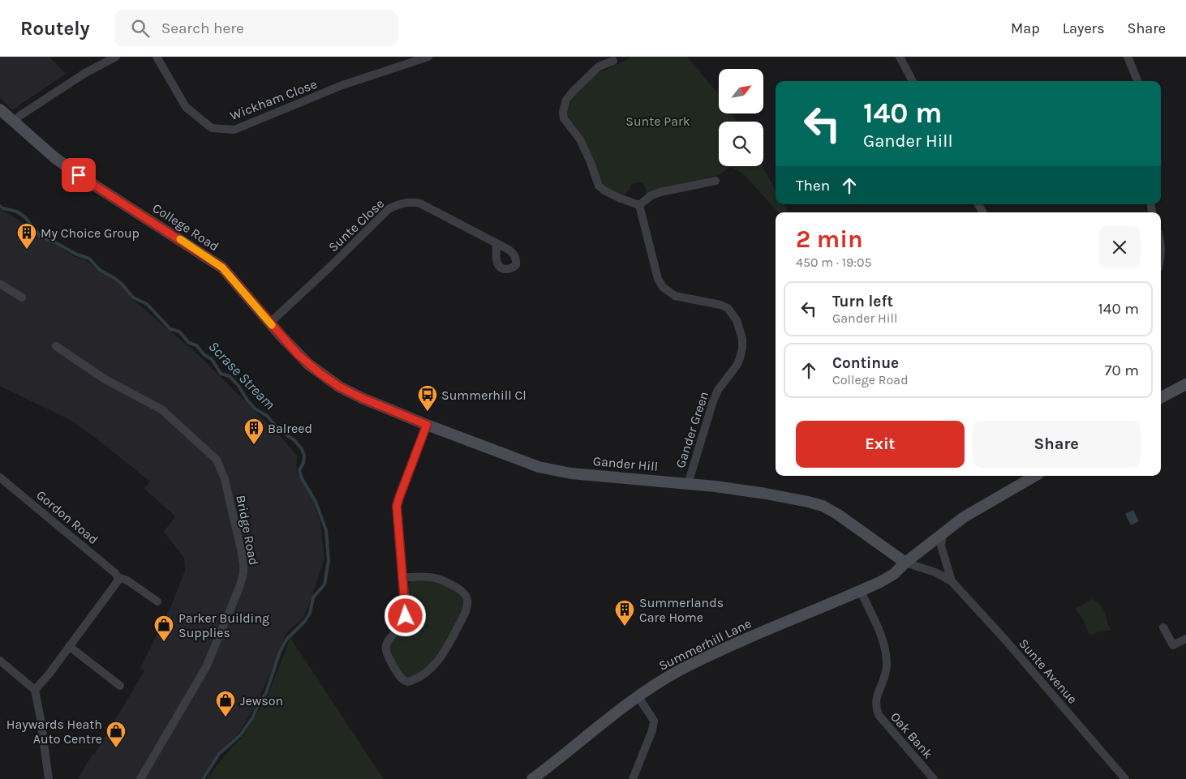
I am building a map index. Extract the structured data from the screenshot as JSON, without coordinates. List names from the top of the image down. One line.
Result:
{"streets":{"street":["Wickham Close","Sunte Close","College Road","Gander Green","Gander Hill","Gordon Road","Bridge Road","Summerhill Lane","Sunte Avenue","Oak Bank"]},"crossings":[["Sunte Close","College Road"],["College Road","Gander Hill"],["Gander Green","Gander Hill"],["Gander Hill","Summerhill Lane"],["Gander Hill","Sunte Avenue"],["Summerhill Lane","Sunte Avenue"],["Summerhill Lane","Oak Bank"]],"water":["Scrase Stream"],"parks":["Sunte Park"],"places":{"building":["My Choice Group","Balreed","Summerlands Care Home"],"bus stop":["Summerhill Cl"],"shop":["Parker Building Supplies","Jewson","Haywards Heath Auto Centre"]},"north":"top right","page":{"header":"Routely","search":"Search here","nav":["Map","Layers","Share"],"turn":["140 m","Gander Hill"],"then":"Then","heading":["2 min","450 m · 19:05"],"list":[{"name":"Turn left","note":"Gander Hill","value":"140 m"},{"name":"Continue","note":"College Road","value":"70 m"}],"buttons":["Exit","Share"]}}
